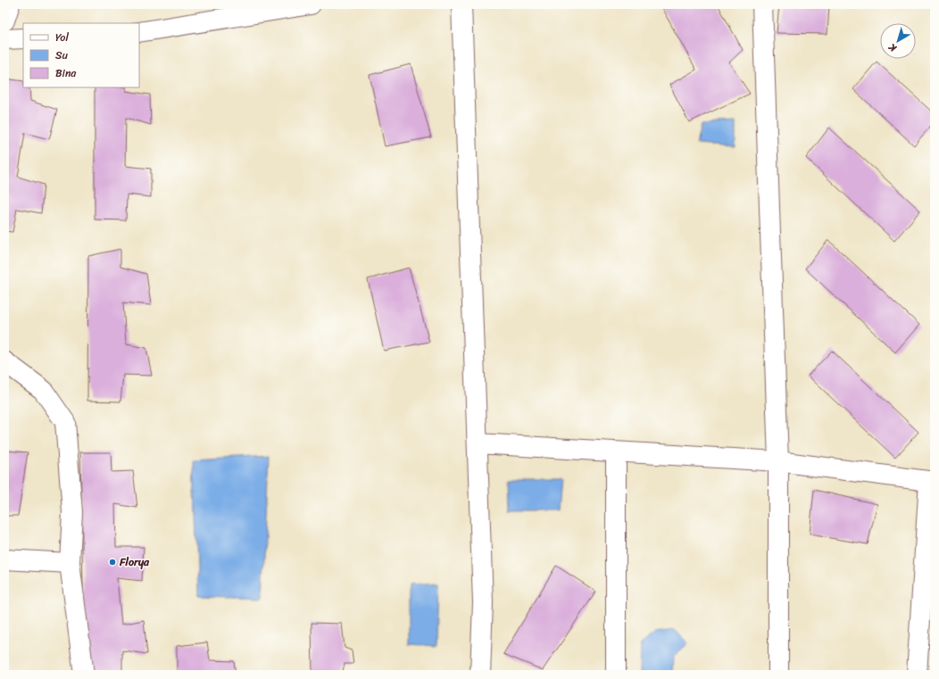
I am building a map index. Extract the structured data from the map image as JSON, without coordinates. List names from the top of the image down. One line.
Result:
{"places":["Florya"],"legend":["Yol","Su","Bina"],"north":"bottom left"}
